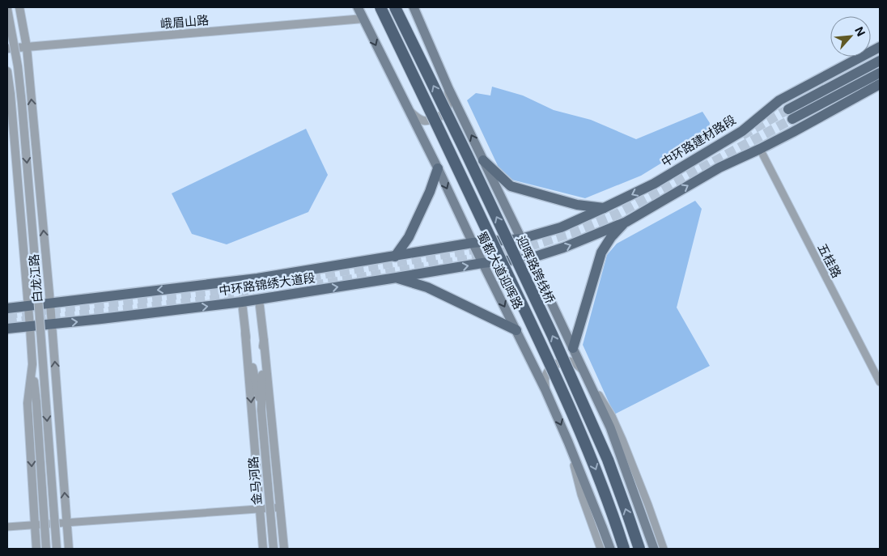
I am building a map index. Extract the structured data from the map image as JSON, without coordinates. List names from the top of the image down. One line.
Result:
{"streets":{"highway":["迎晖路跨线桥"],"main road":["中环路建材路段","蜀都大道迎晖路","中环路锦绣大道段"],"street":["峨眉山路","五桂路","白龙江路","金马河路"]},"crossings":[["峨眉山路","蜀都大道迎晖路"],["峨眉山路","白龙江路"],["中环路建材路段","中环路锦绣大道段"],["蜀都大道迎晖路","中环路锦绣大道段"],["白龙江路","中环路锦绣大道段"]],"north":"top right"}
